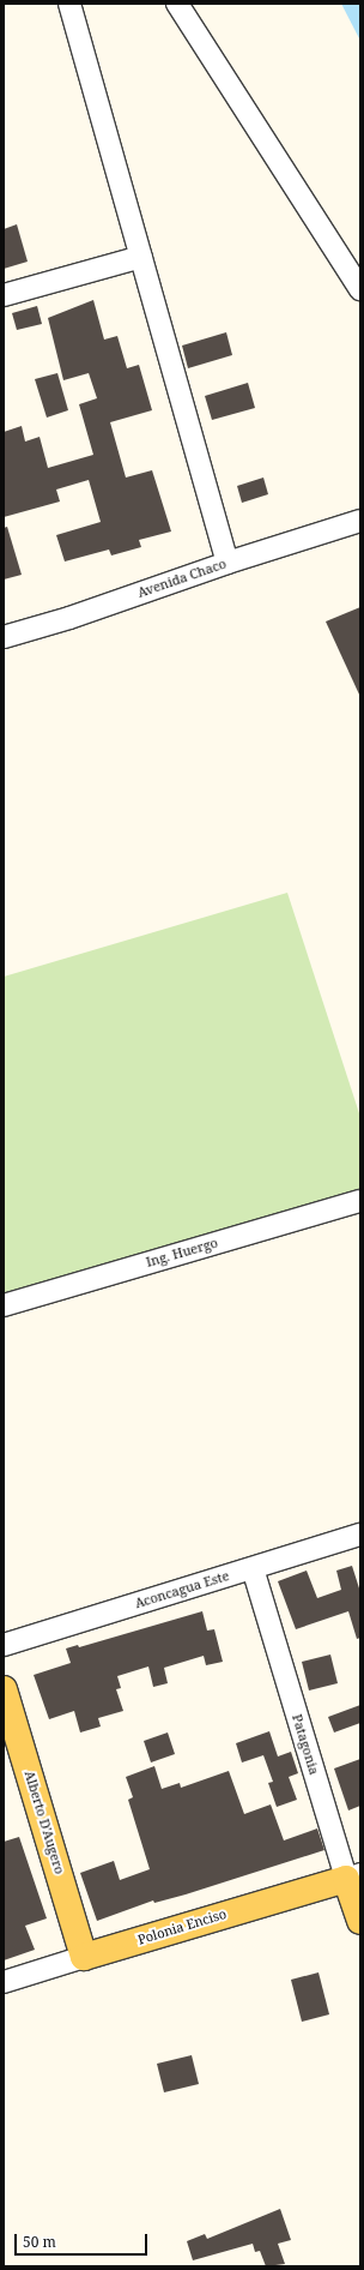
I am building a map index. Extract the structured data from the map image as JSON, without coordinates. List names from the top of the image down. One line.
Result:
{"streets":{"main road":["Patagonia","Alberto D'Augero","Polonia Enciso"],"street":["Avenida Chaco","Ing. Huergo","Aconcagua Este"]},"crossings":[["Aconcagua Este","Patagonia"],["Patagonia","Polonia Enciso"],["Alberto D'Augero","Polonia Enciso"]],"scale_bar":"50 m"}
